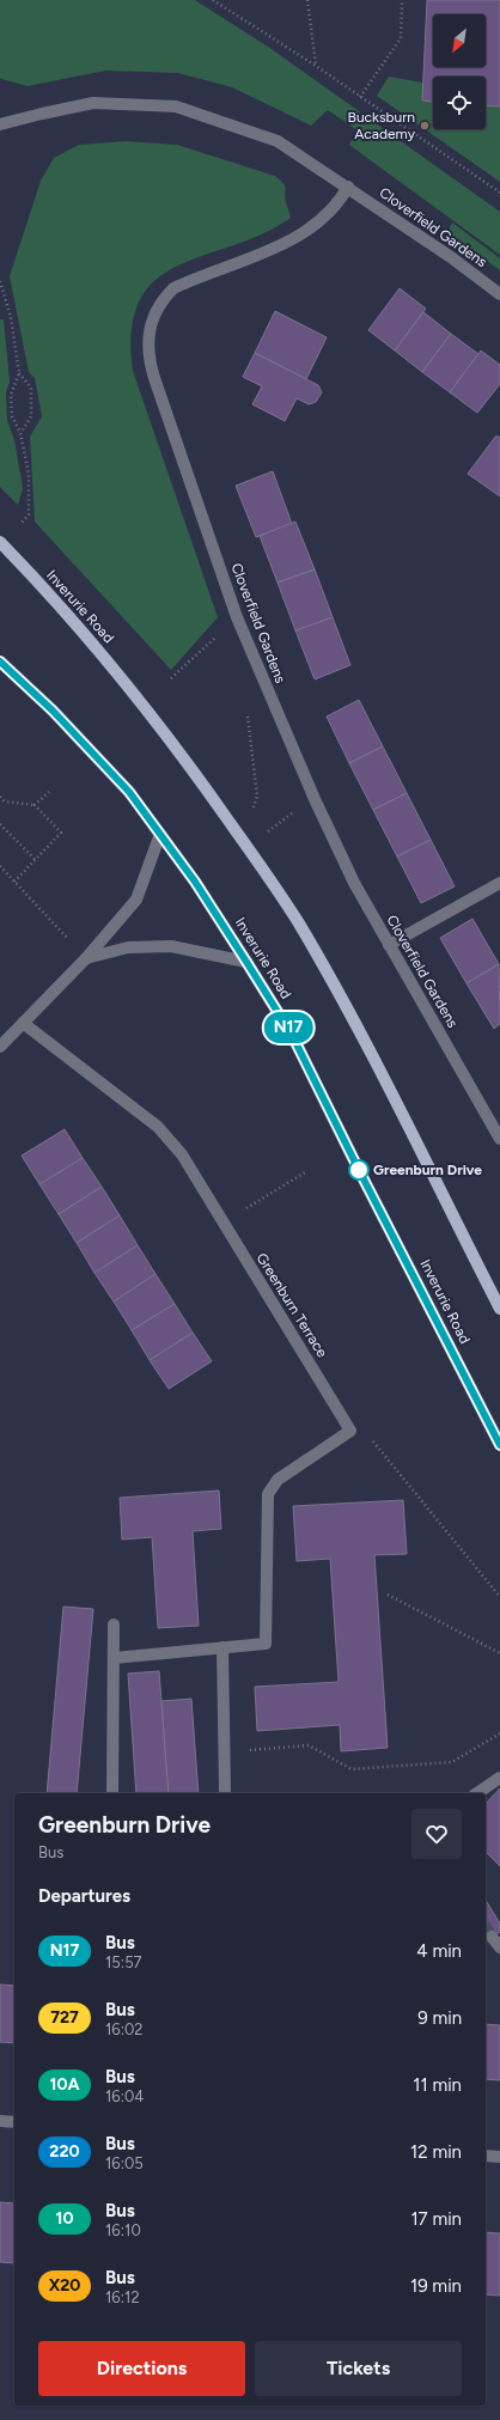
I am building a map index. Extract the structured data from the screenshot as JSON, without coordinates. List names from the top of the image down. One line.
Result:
{"streets":{"main road":["Inverurie Road"],"street":["Cloverfield Gardens","Greenburn Terrace"]},"places":["Bucksburn Academy","Greenburn Drive"],"lines":["bus line N17"],"north":"bottom left","page":{"on_map":"N17","heading":[["Greenburn Drive","Bus"],"Departures"],"list":[{"mark":"N17","name":"Bus","note":"15:57","value":"4 min"},{"mark":"727","name":"Bus","note":"16:02","value":"9 min"},{"mark":"10A","name":"Bus","note":"16:04","value":"11 min"},{"mark":"220","name":"Bus","note":"16:05","value":"12 min"},{"mark":"10","name":"Bus","note":"16:10","value":"17 min"},{"mark":"X20","name":"Bus","note":"16:12","value":"19 min"}],"buttons":["Directions","Tickets"]}}
